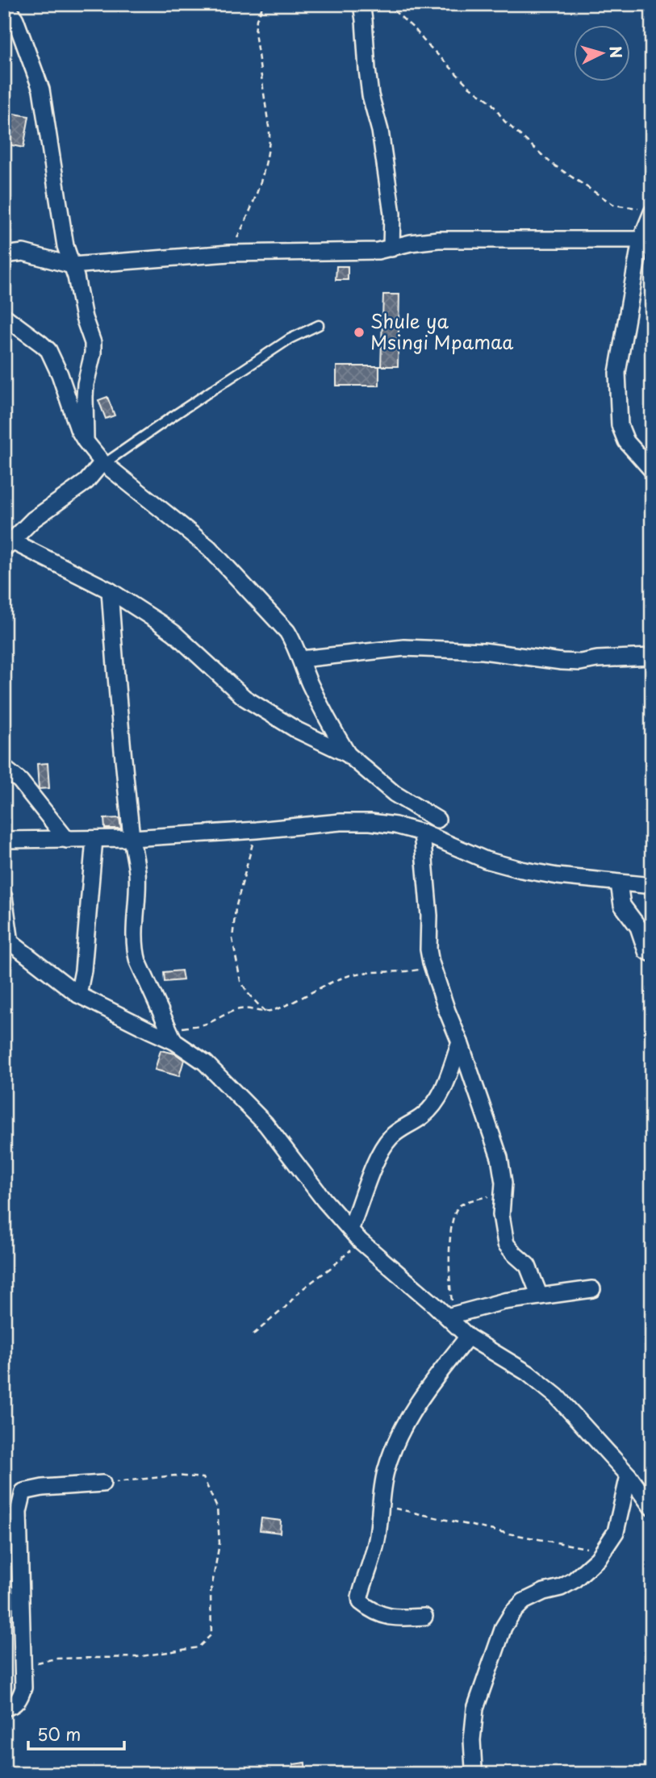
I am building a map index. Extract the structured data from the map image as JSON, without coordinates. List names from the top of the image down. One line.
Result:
{"places":["Shule ya Msingi Mpamaa"],"scale_bar":"50 m","north":"right"}
